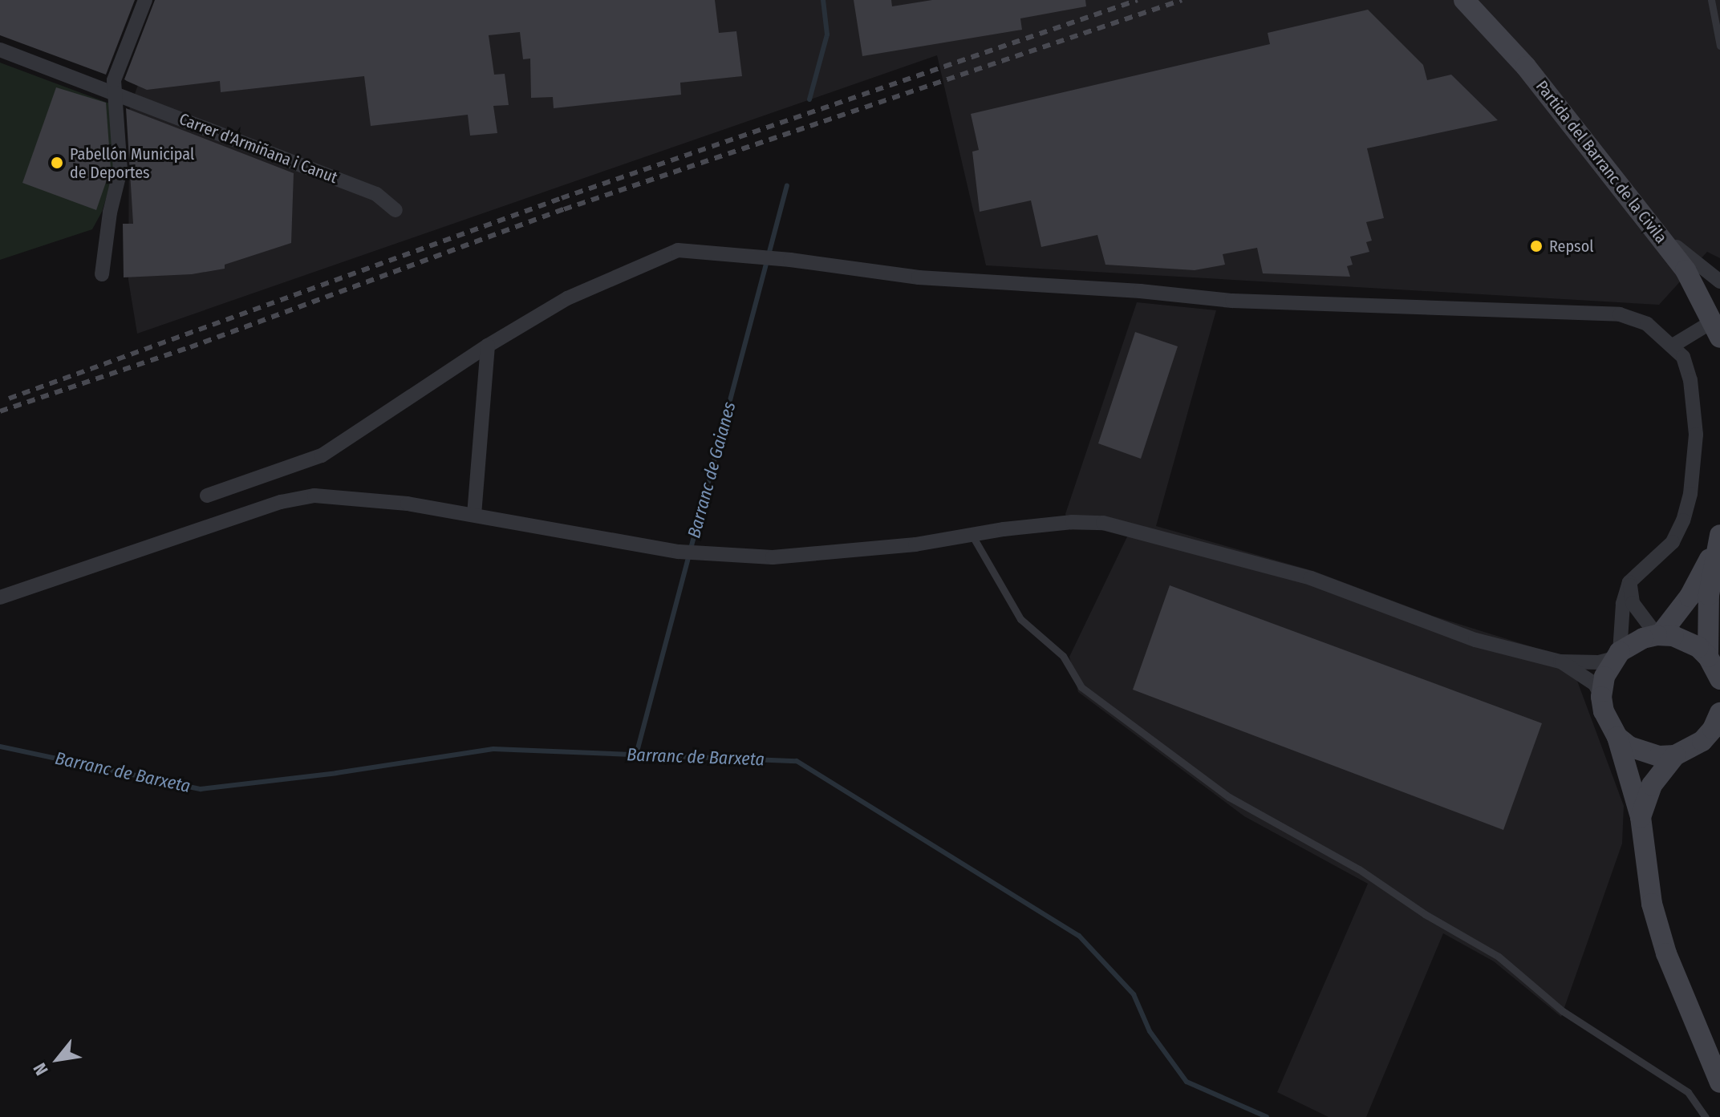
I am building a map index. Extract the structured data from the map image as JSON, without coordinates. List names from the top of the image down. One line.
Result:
{"streets":{"street":["Carrer d'Armiñana i Canut","Partida del Barranc de la Civila"]},"water":["Barranc de Gaianes","Barranc de Barxeta"],"places":["Pabellón Municipal de Deportes","Repsol"],"north":"bottom left"}
